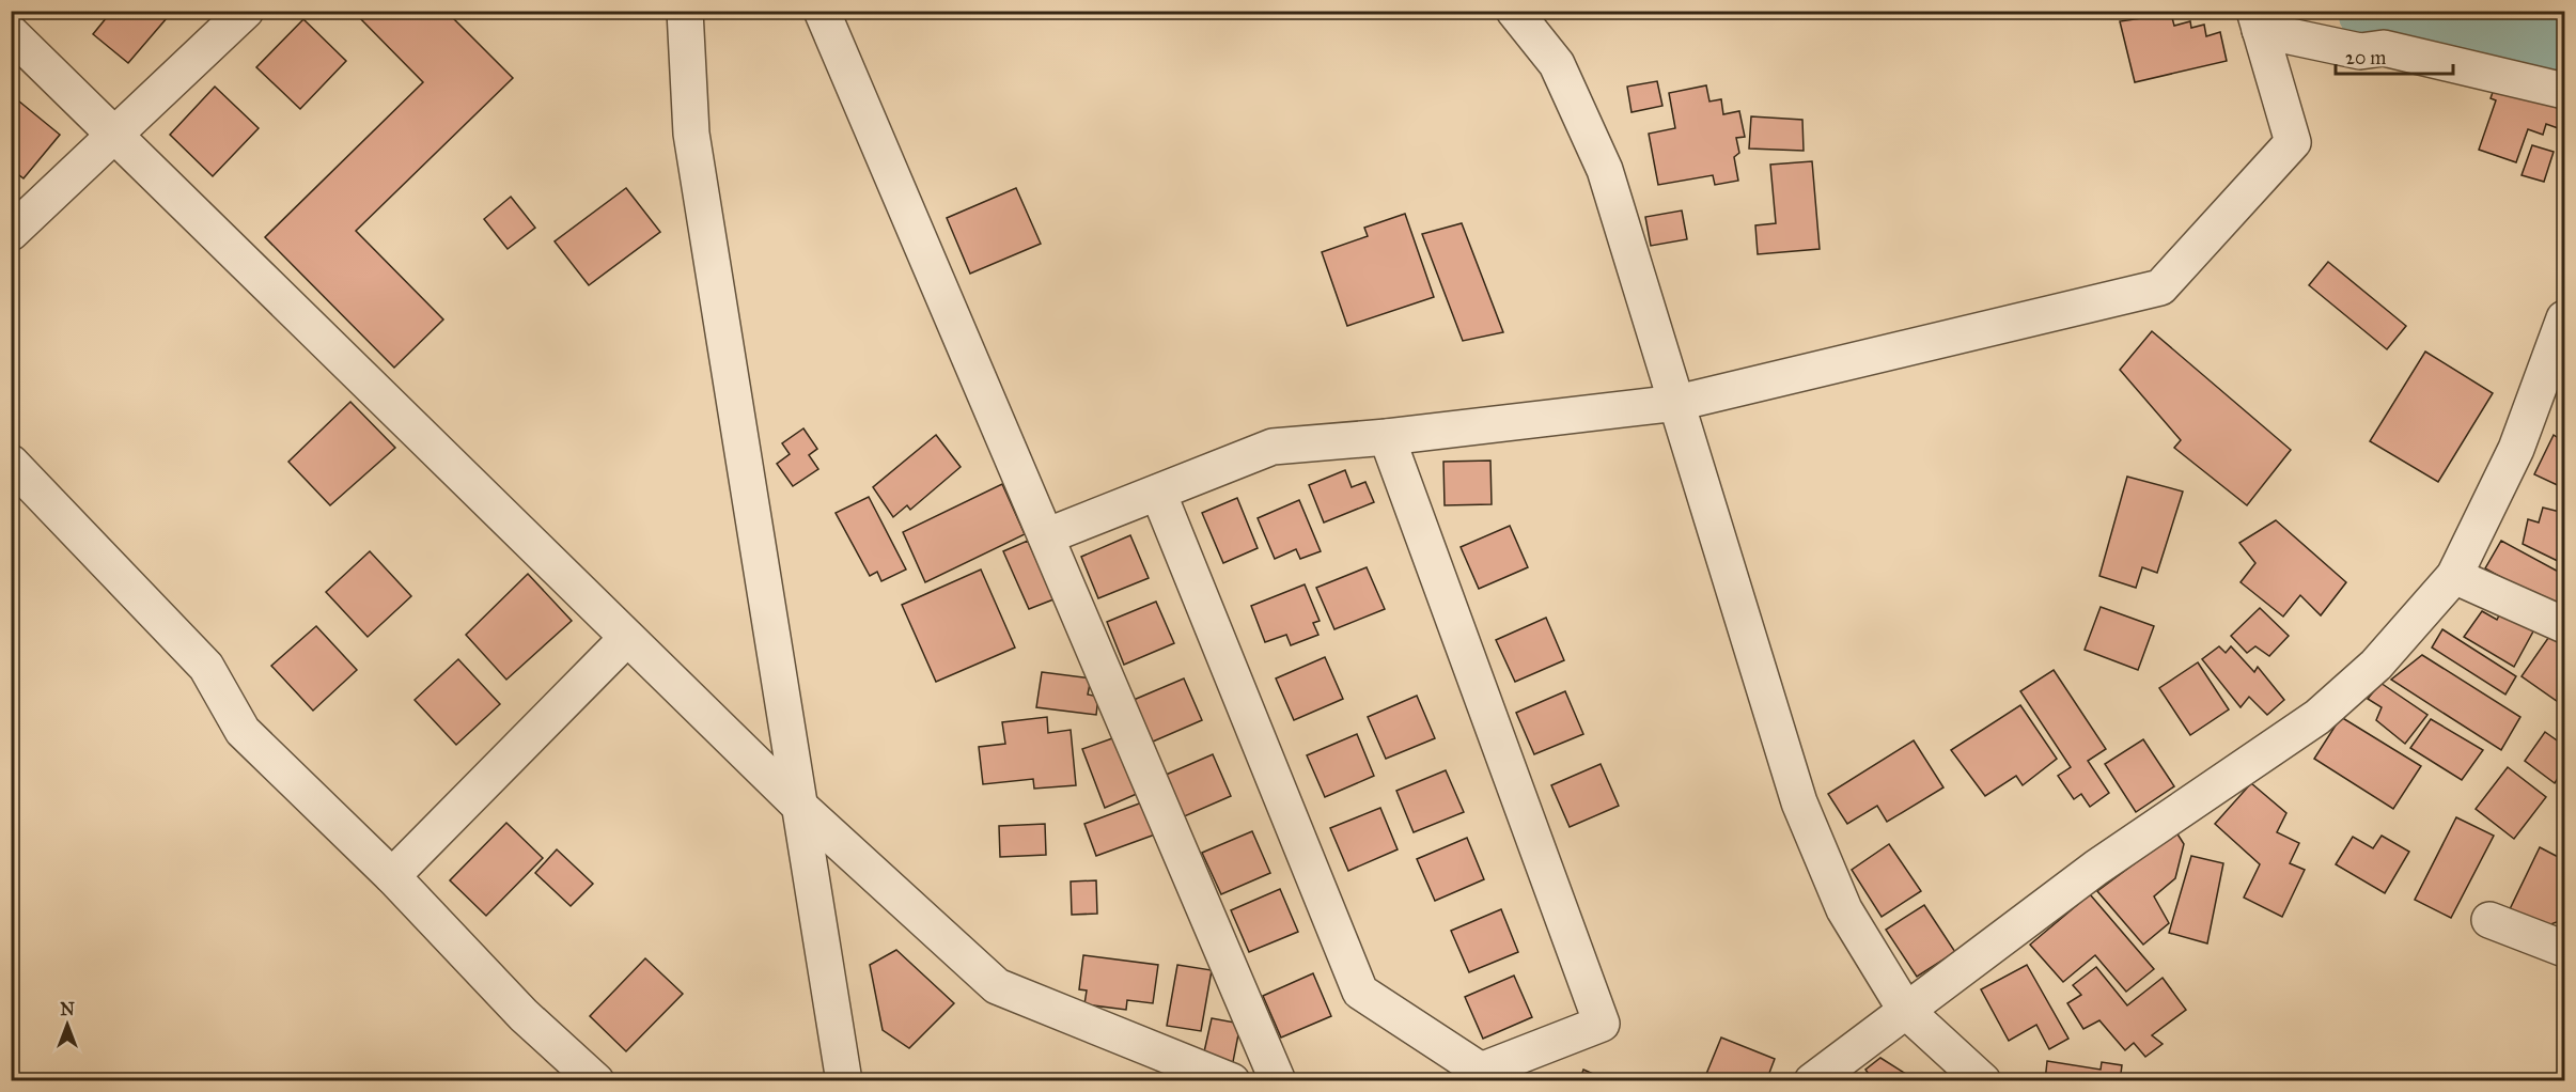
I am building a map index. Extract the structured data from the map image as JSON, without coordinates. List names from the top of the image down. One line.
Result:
{"scale_bar":"20 m","north":"top"}
